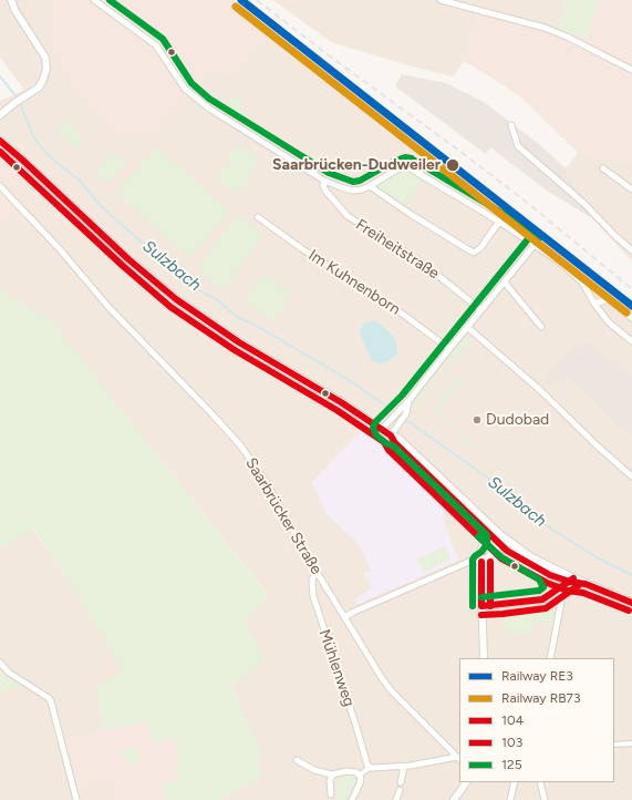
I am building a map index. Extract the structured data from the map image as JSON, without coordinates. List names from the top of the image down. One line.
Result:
{"streets":{"street":["Freiheitstraße","Im Kuhnenborn","Saarbrücker Straße","Mühlenweg"]},"crossings":[["Saarbrücker Straße","Mühlenweg"]],"water":["Sulzbach"],"places":["Saarbrücken-Dudweiler","Dudobad"],"lines":["rail line RE3","transit line 125","rail line RB73","transit line 104","transit line 103"],"legend":["Railway RE3","Railway RB73","104","103","125"]}
